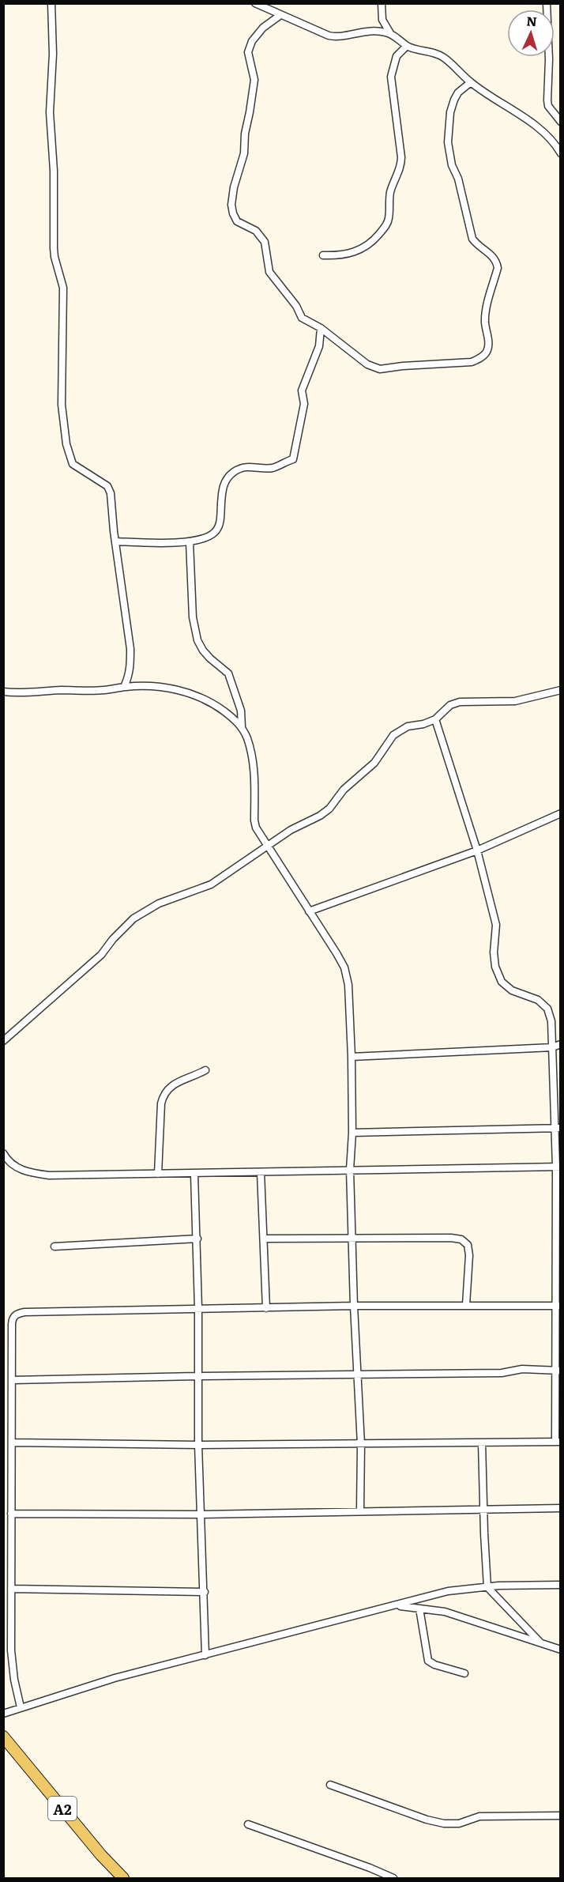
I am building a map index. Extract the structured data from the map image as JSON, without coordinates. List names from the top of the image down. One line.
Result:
{"streets":{"main road":["A2"]},"north":"top"}
